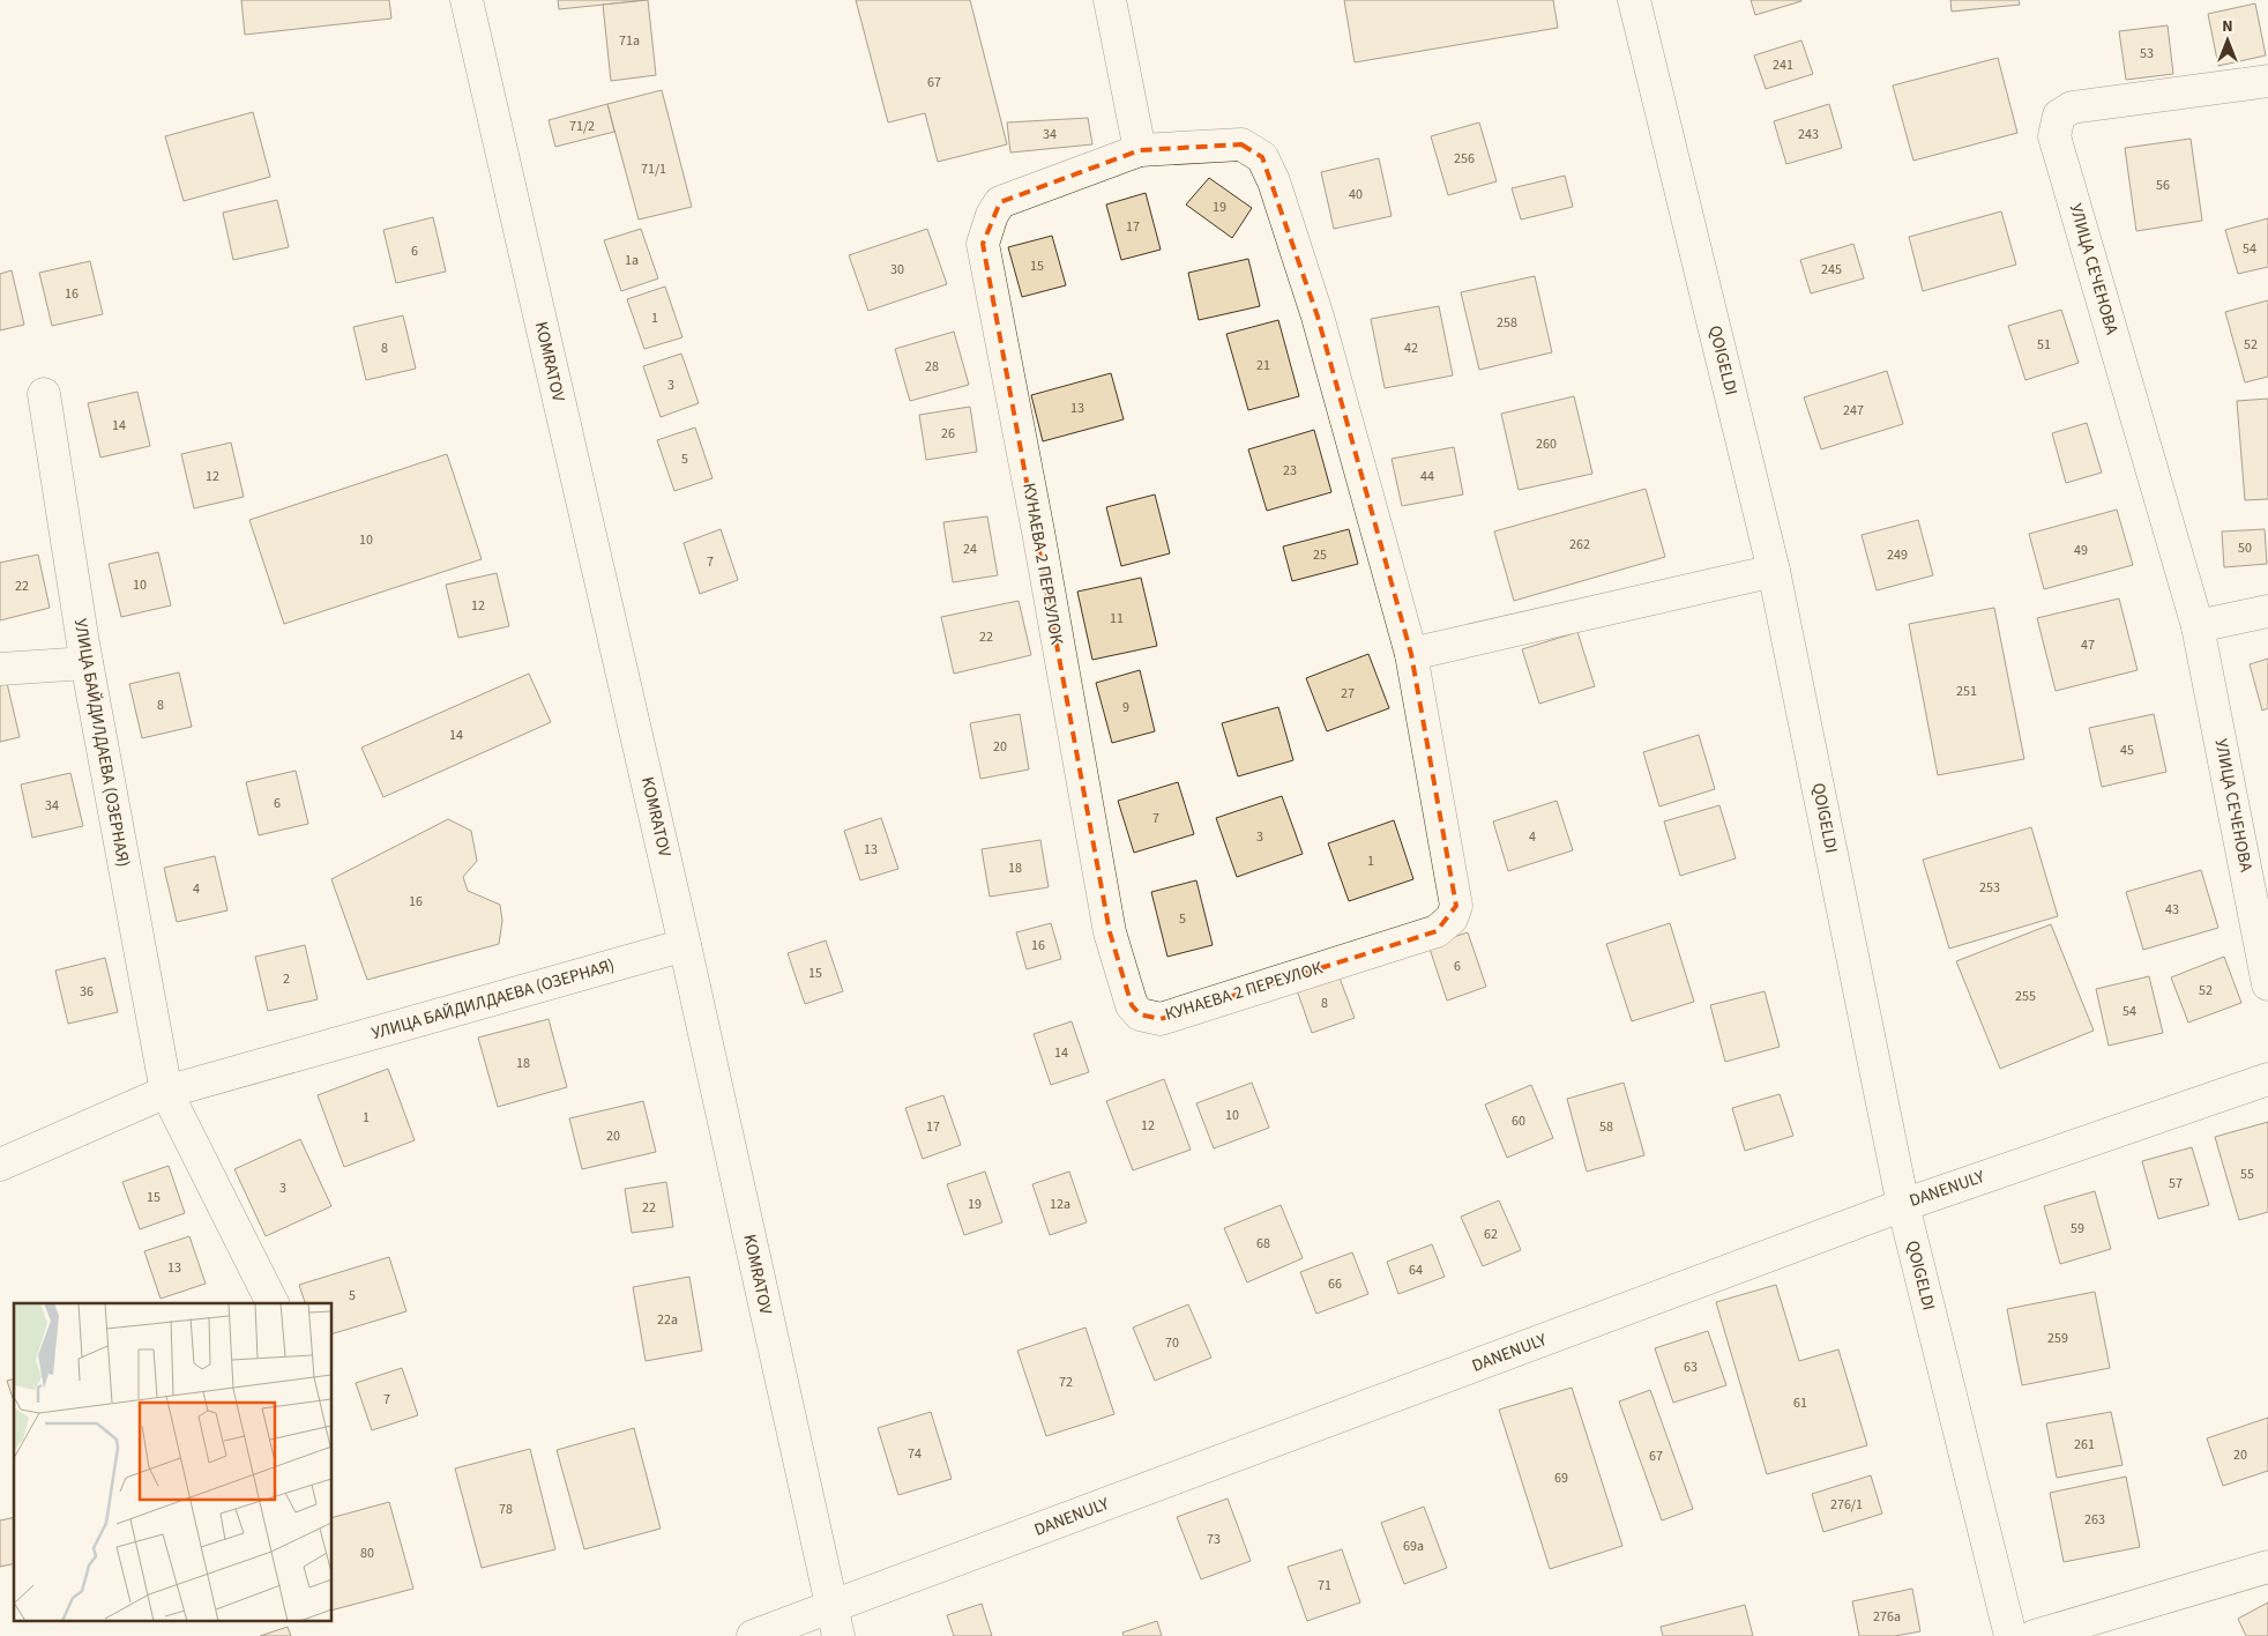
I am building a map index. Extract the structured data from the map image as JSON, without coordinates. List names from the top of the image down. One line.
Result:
{"streets":{"street":["УЛИЦА СЕЧЕНОВА","QOIGELDI","KOMRATOV","КУНАЕВА 2 ПЕРЕУЛОК","УЛИЦА БАЙДИЛДАЕВА (ОЗЕРНАЯ)","DANENULY"]},"crossings":[["QOIGELDI","DANENULY"],["KOMRATOV","УЛИЦА БАЙДИЛДАЕВА (ОЗЕРНАЯ)"],["KOMRATOV","DANENULY"]],"house_numbers":["71а","53","241","67","71/2","34","243","256","71/1","56","40","19","17","54","6","1а","15","30","245","16","1","258","51","52","8","42","21","28","3","13","247","14","26","260","5","23","12","44","10","262","50","24","49","25","249","7","10","22","12","11","22","47","251","27","8","9","14","20","45","6","34","7","3","4","13","1","18","253","4","16","43","5","16","6","15","2","52","36","255","8","54","14","18","10","1","60","12","17","58","20","55","57","3","15","19","12а","22","59","62","68","13","64","66","5","22а","259","70","63","72","7","61","261","74","20","67","69","276/1","78","263","73","69а","80","71","276а"],"north":"top"}
